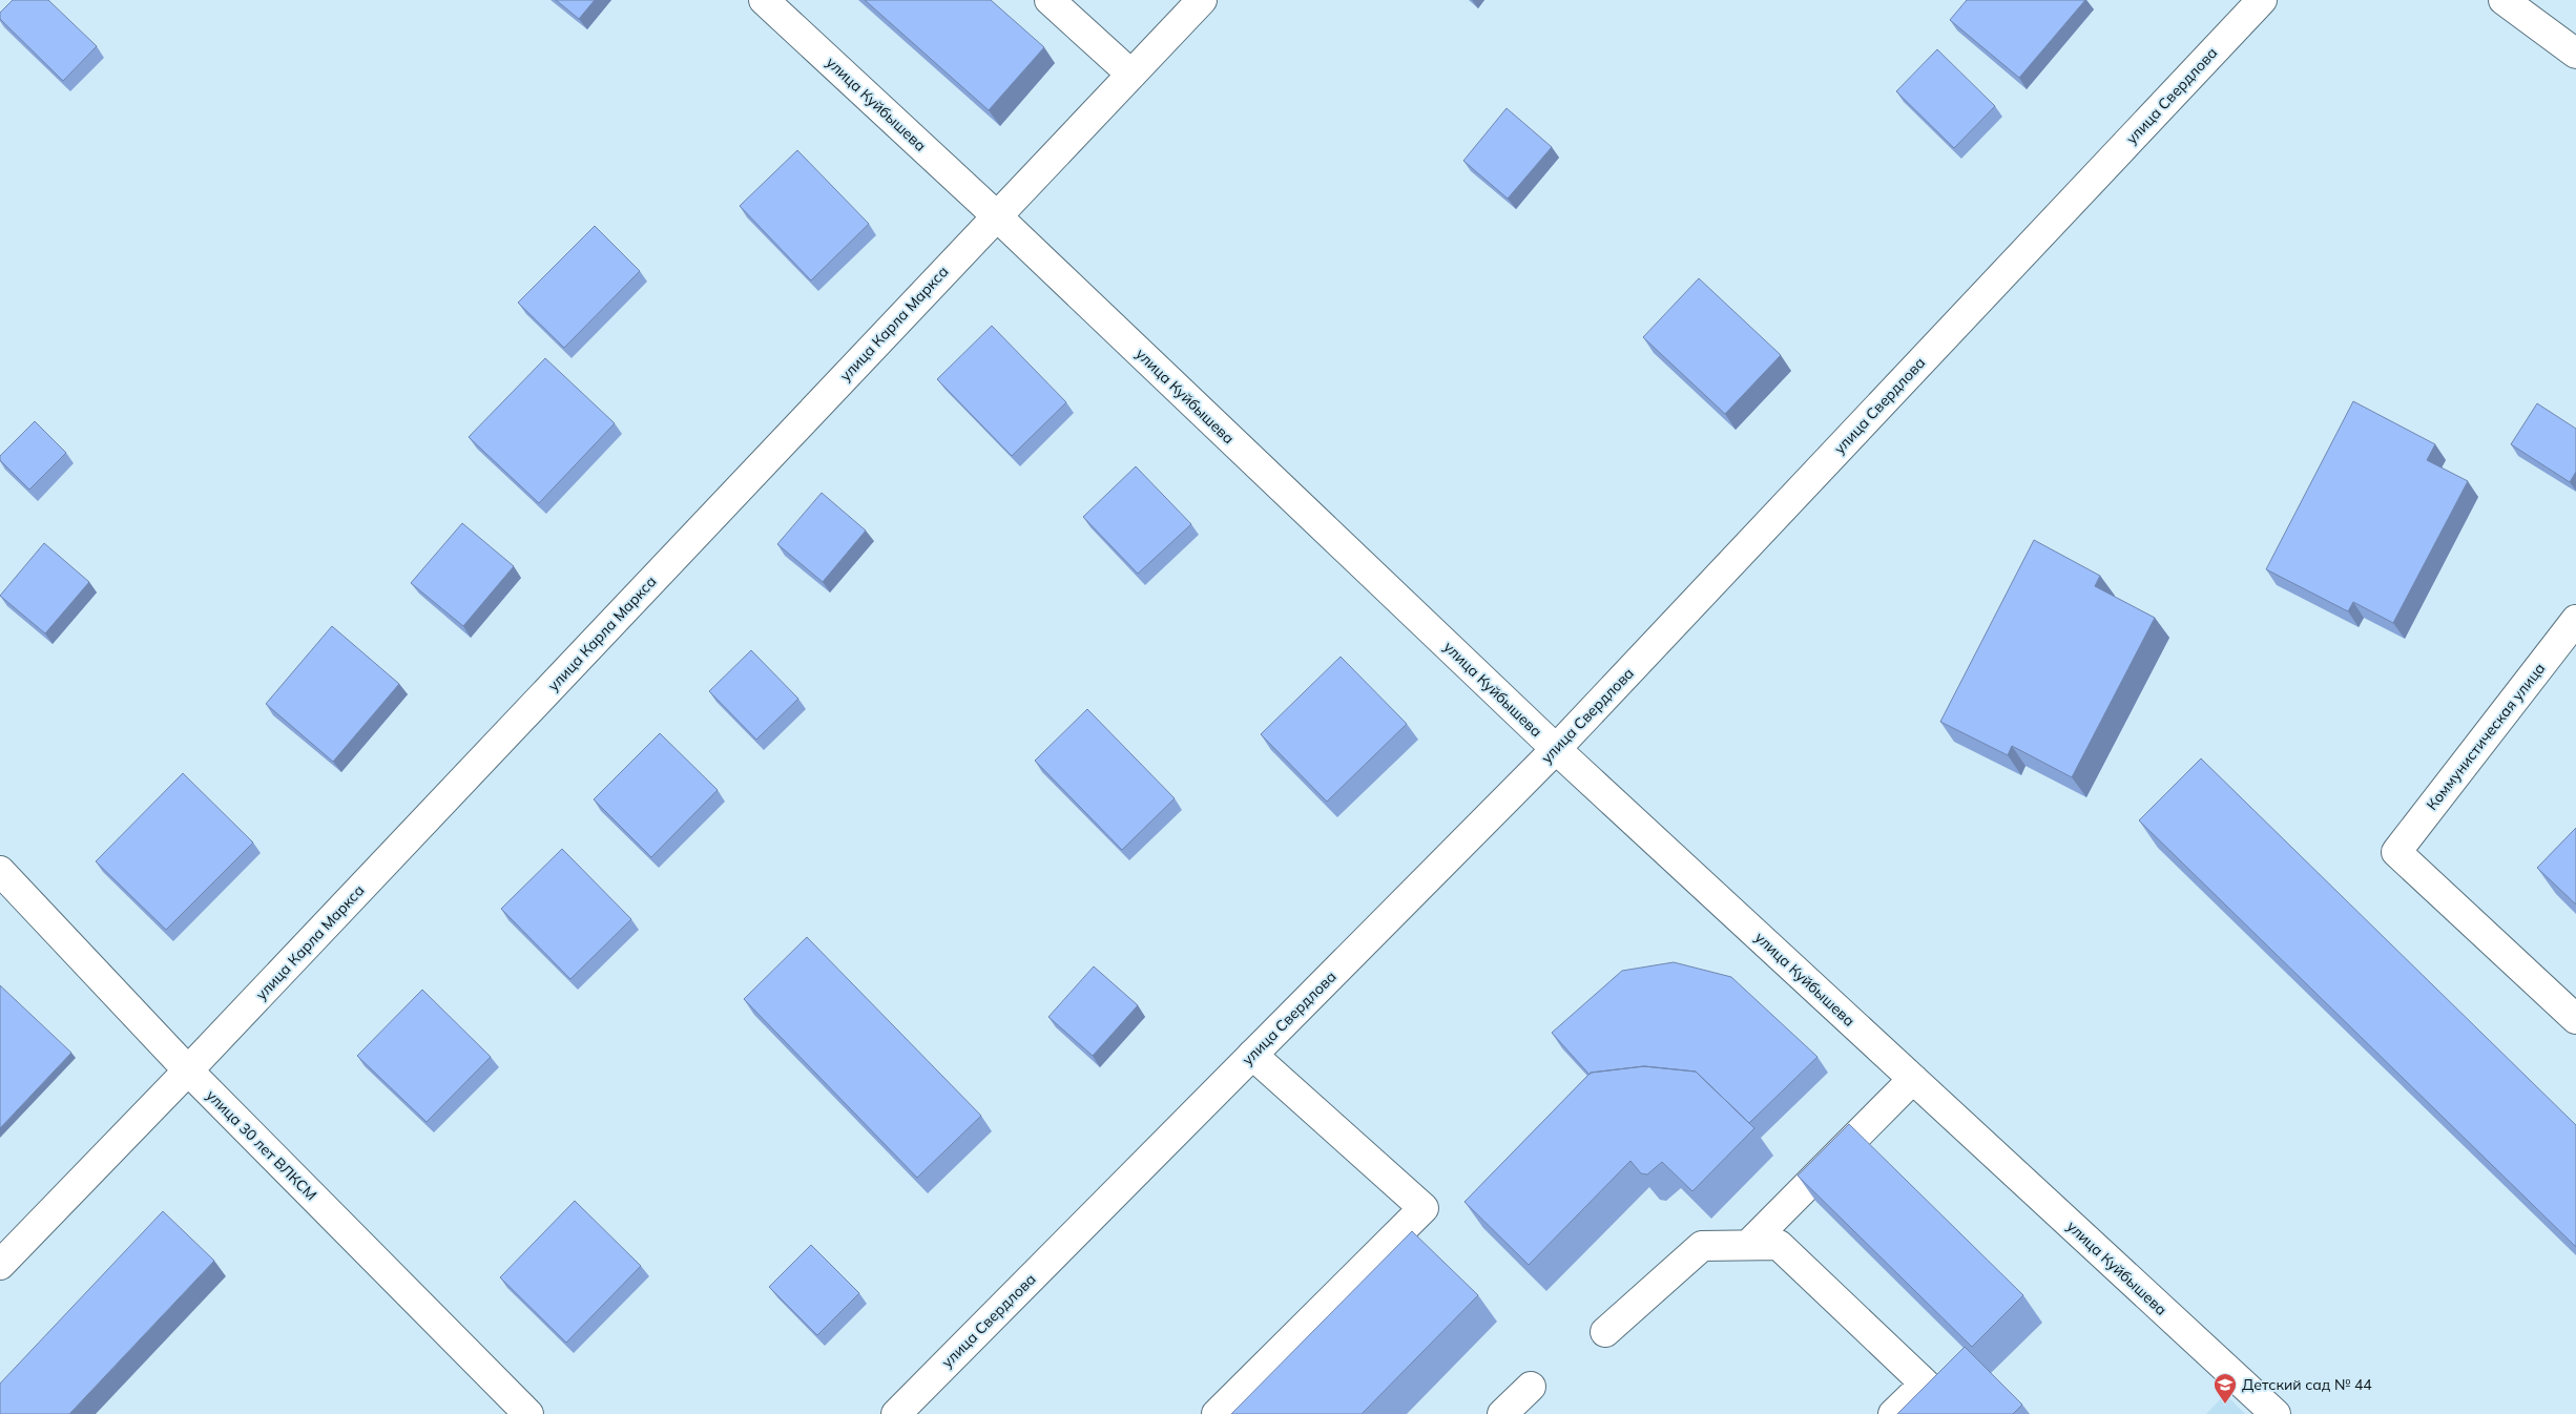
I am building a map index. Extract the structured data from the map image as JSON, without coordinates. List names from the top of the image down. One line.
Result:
{"streets":{"street":["улица Свердлова","улица Куйбышева","улица Карла Маркса","Коммунистическая улица","улица 30 лет ВЛКСМ"]},"crossings":[["улица Свердлова","улица Куйбышева"],["улица Куйбышева","улица Карла Маркса"],["улица Карла Маркса","улица 30 лет ВЛКСМ"]],"places":{"school or university":["Детский сад № 44"]}}
